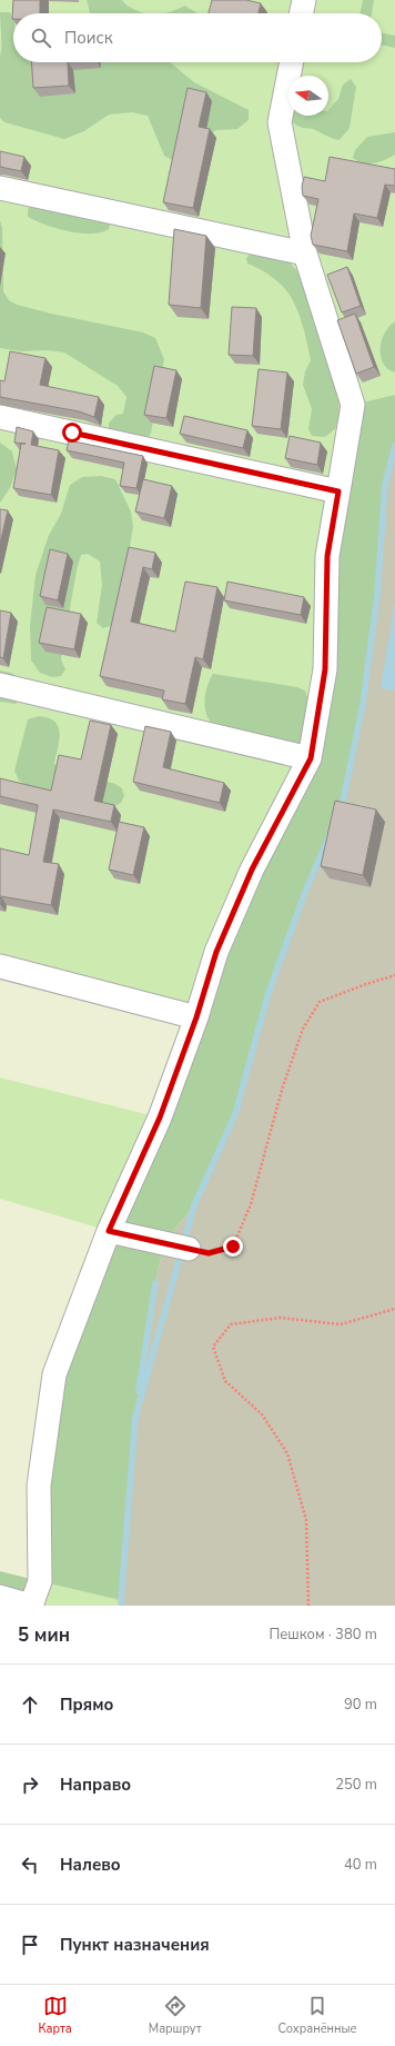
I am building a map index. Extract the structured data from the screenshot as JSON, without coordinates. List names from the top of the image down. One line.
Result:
{"north":"left","page":{"search":"Поиск","heading":["5 мин","Пешком · 380 m"],"list":[["Прямо","90 m"],["Направо","250 m"],["Налево","40 m"],"Пункт назначения"],"nav":["Карта","Маршрут","Сохранённые"]}}
